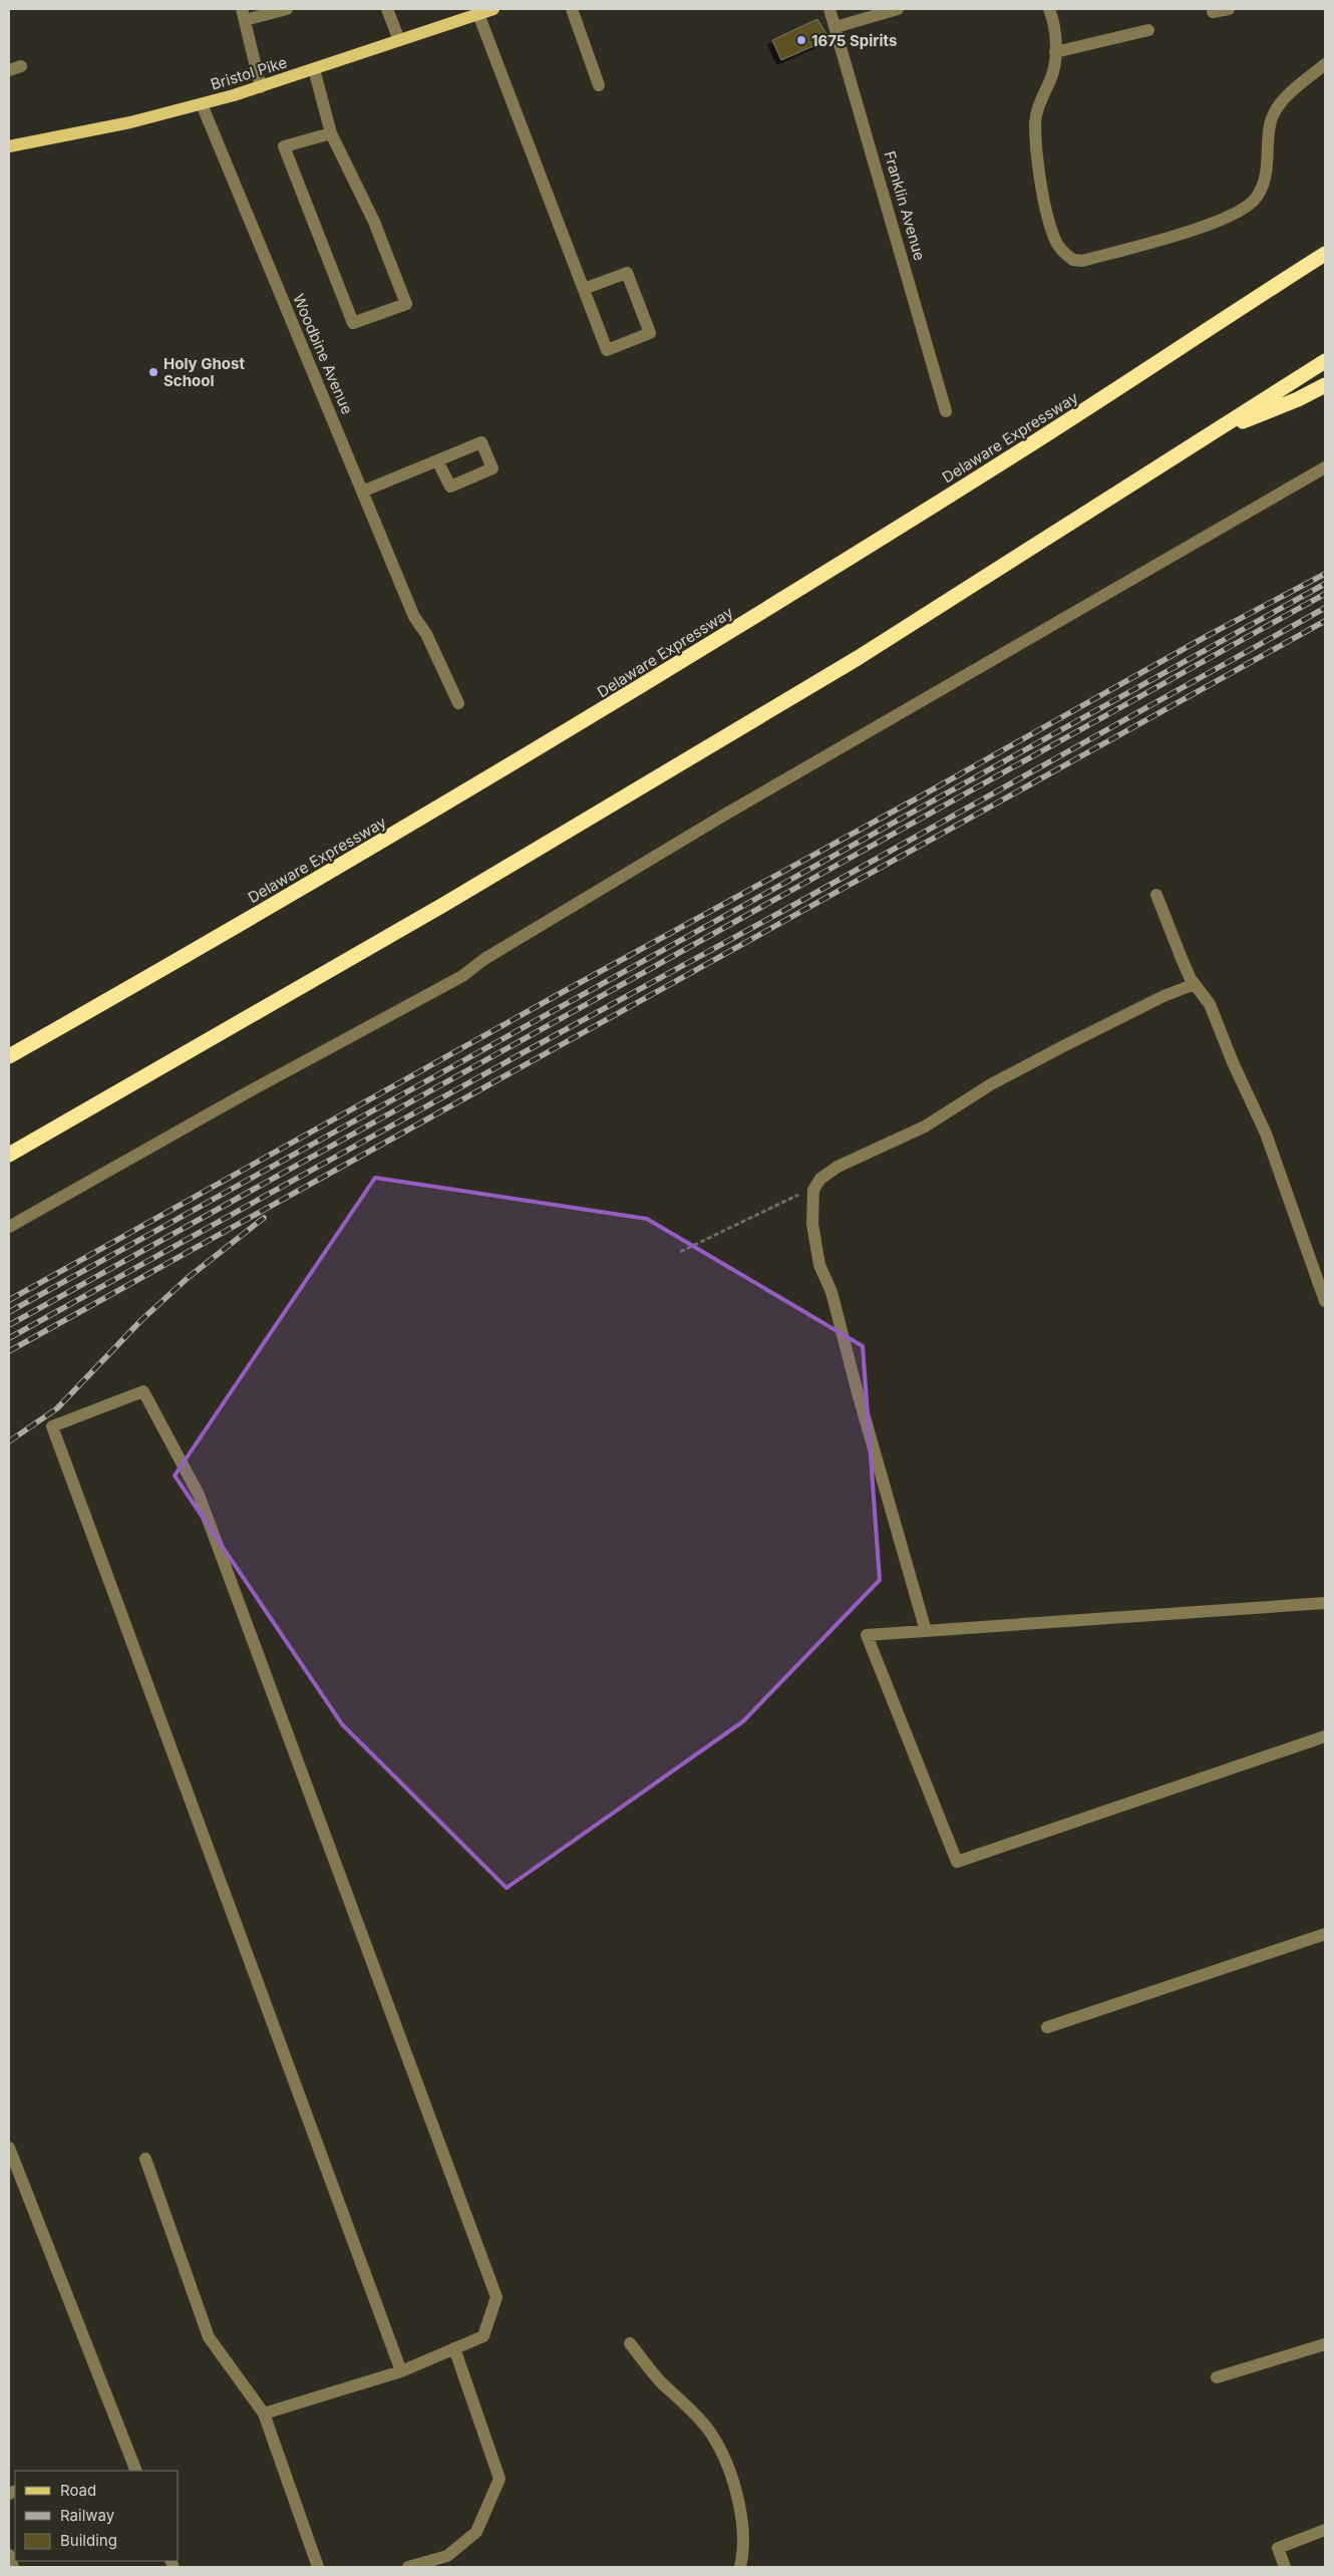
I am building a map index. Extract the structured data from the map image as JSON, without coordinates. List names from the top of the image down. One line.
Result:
{"streets":{"highway":["Delaware Expressway"],"main road":["Bristol Pike"],"street":["Franklin Avenue","Woodbine Avenue"]},"crossings":[["Bristol Pike","Woodbine Avenue"]],"places":["1675 Spirits","Holy Ghost School"],"legend":["Road","Railway","Building"]}
